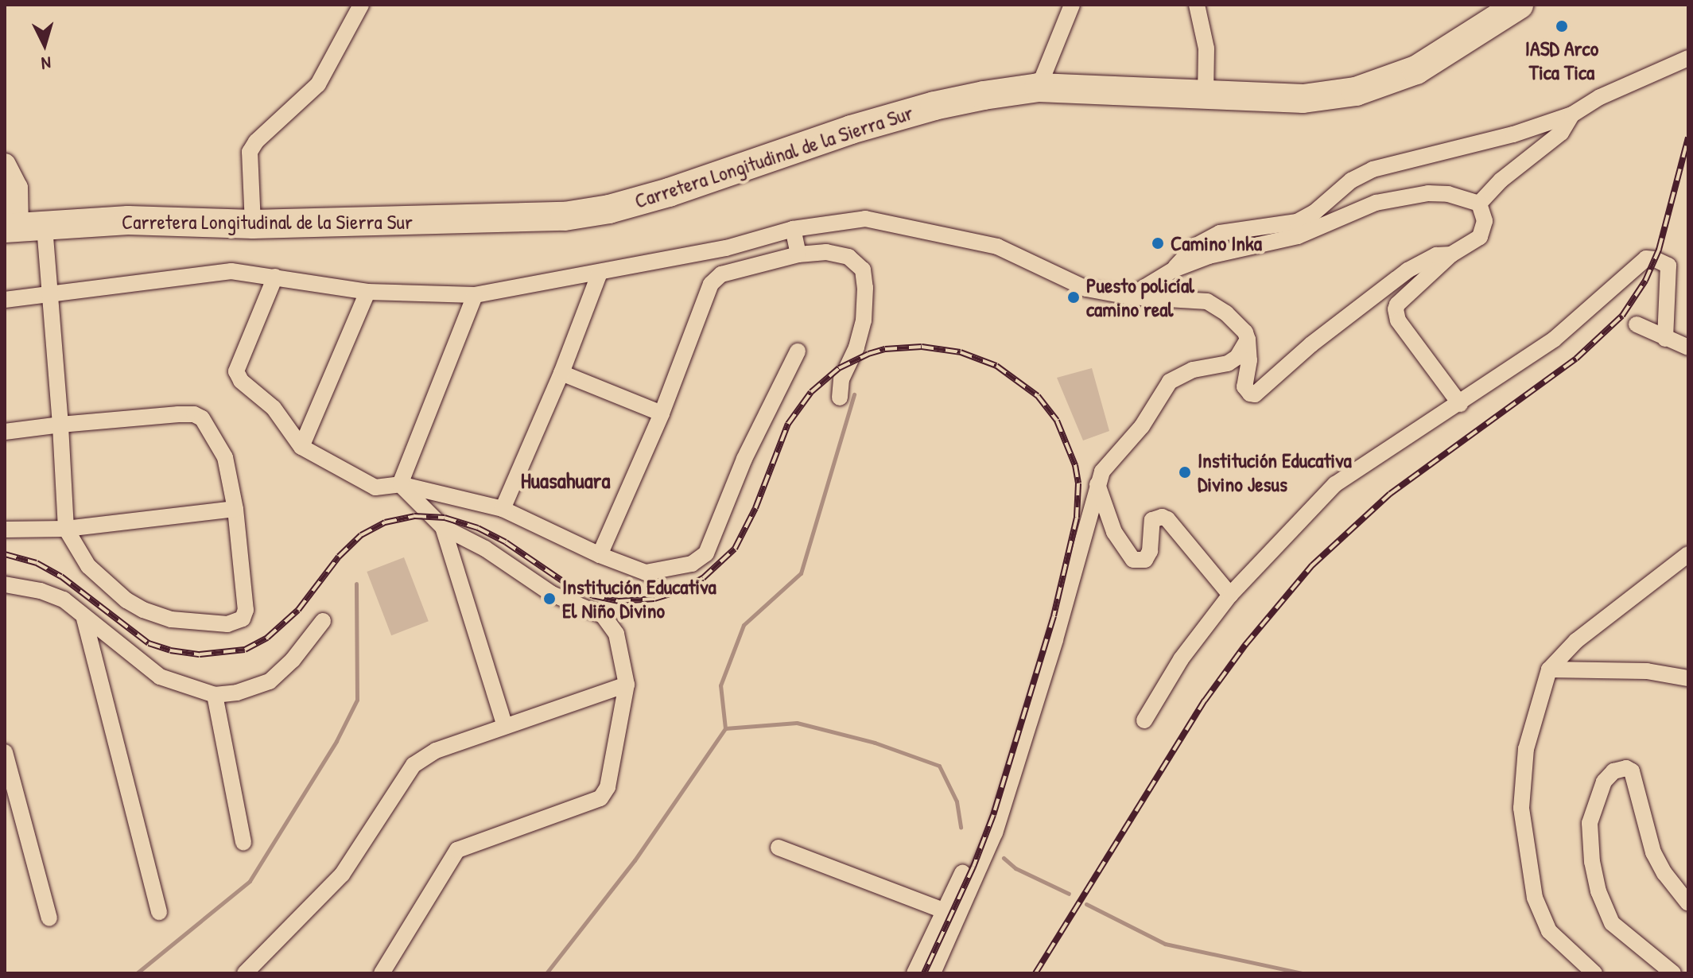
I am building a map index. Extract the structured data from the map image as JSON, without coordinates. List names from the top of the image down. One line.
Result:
{"streets":{"highway":["Carretera Longitudinal de la Sierra Sur"]},"districts":["Huasahuara"],"places":["IASD Arco Tica Tica","Camino Inka","Puesto policíal camino real","Institución Educativa Divino Jesus","Institución Educativa El Niño Divino"],"north":"bottom"}
